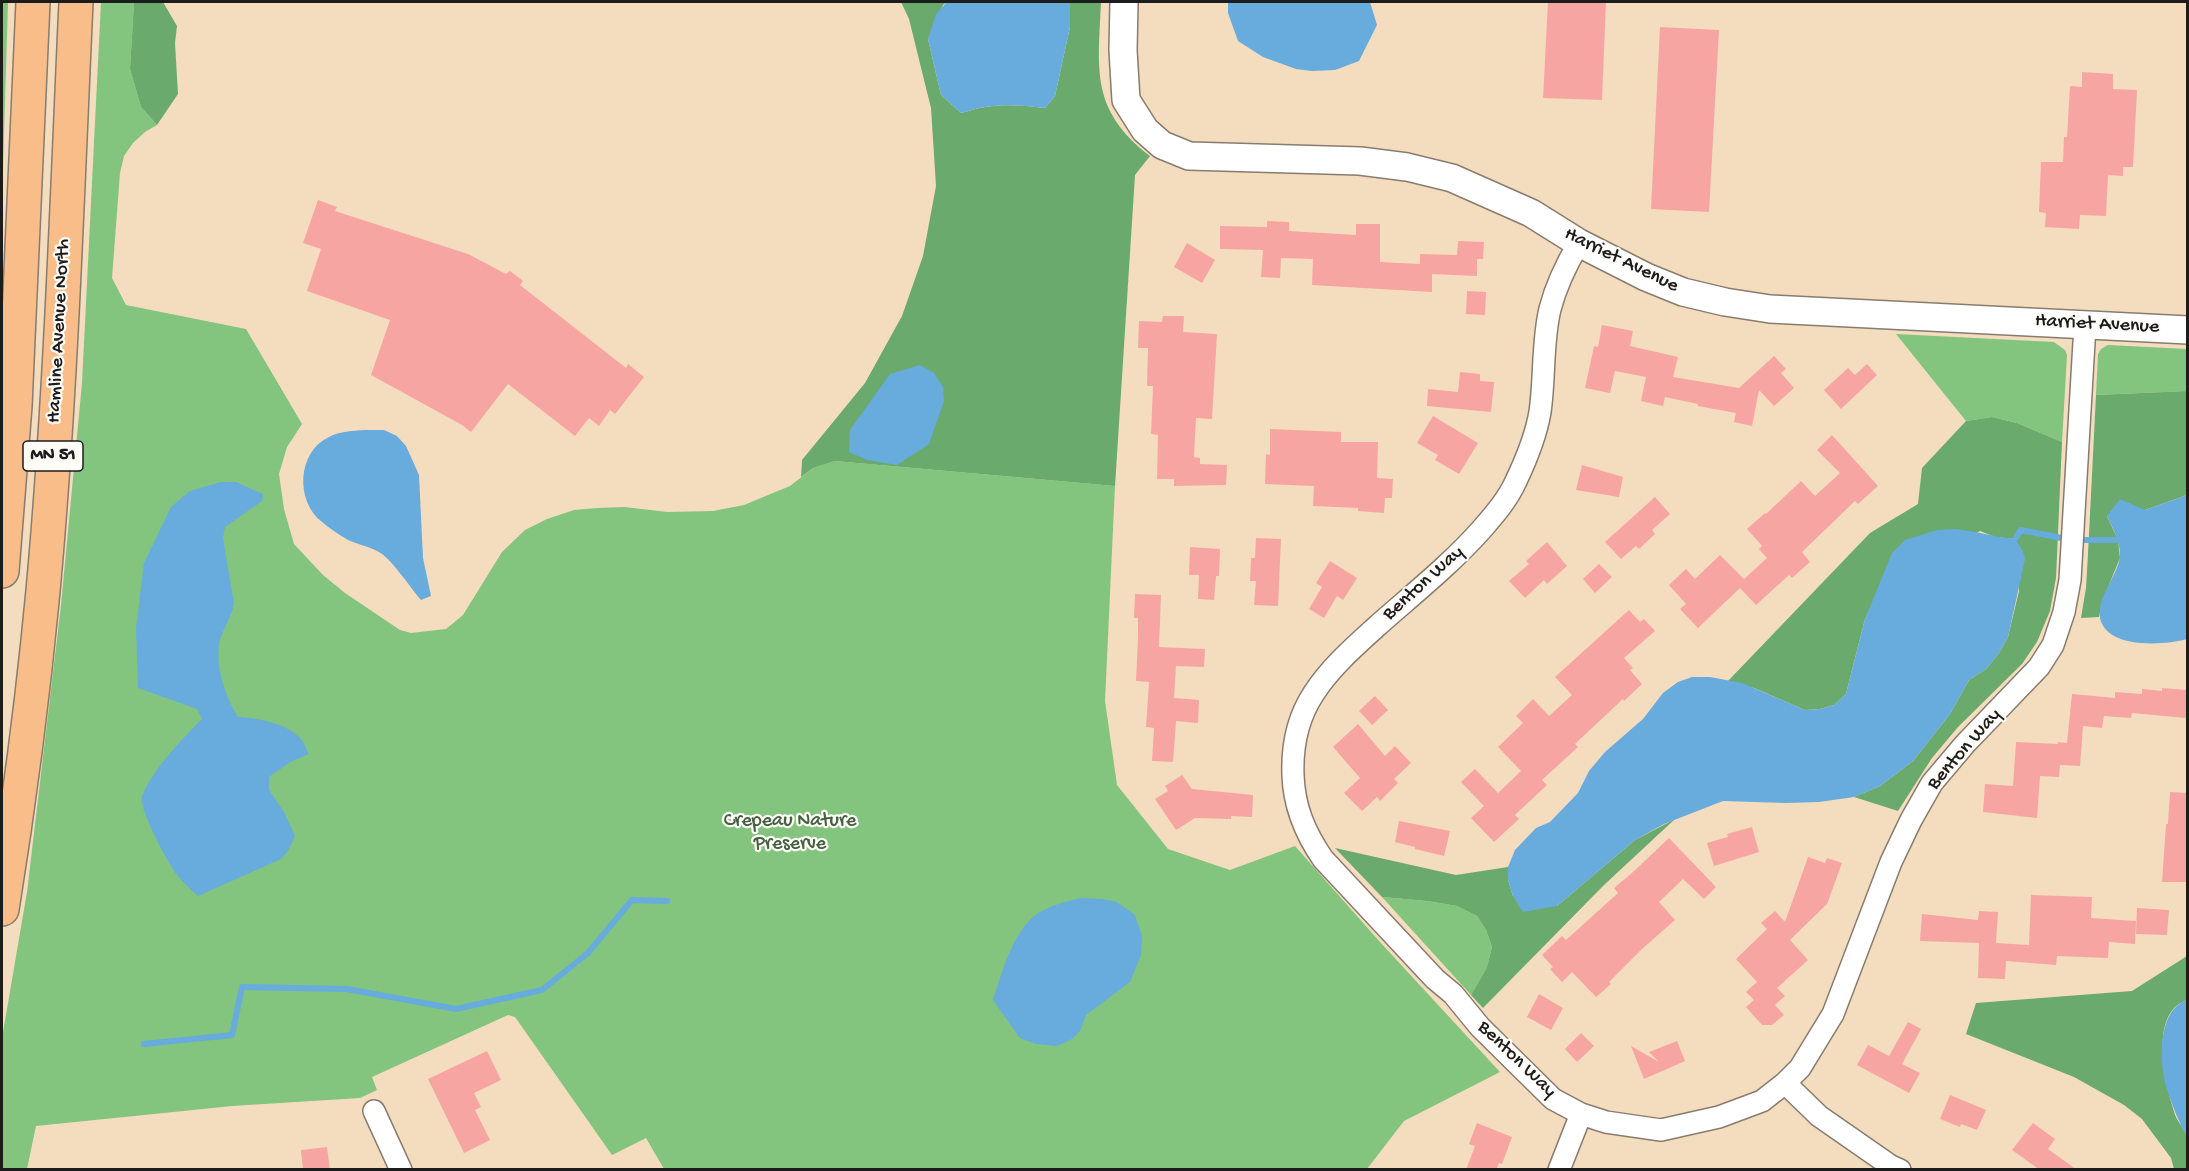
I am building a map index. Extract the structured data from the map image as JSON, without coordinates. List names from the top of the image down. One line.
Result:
{"streets":{"highway":["Hamline Avenue North","MN 51"],"street":["Harriet Avenue","Benton Way"]},"crossings":[["Harriet Avenue","Benton Way"]],"parks":["Crepeau Nature Preserve"]}
